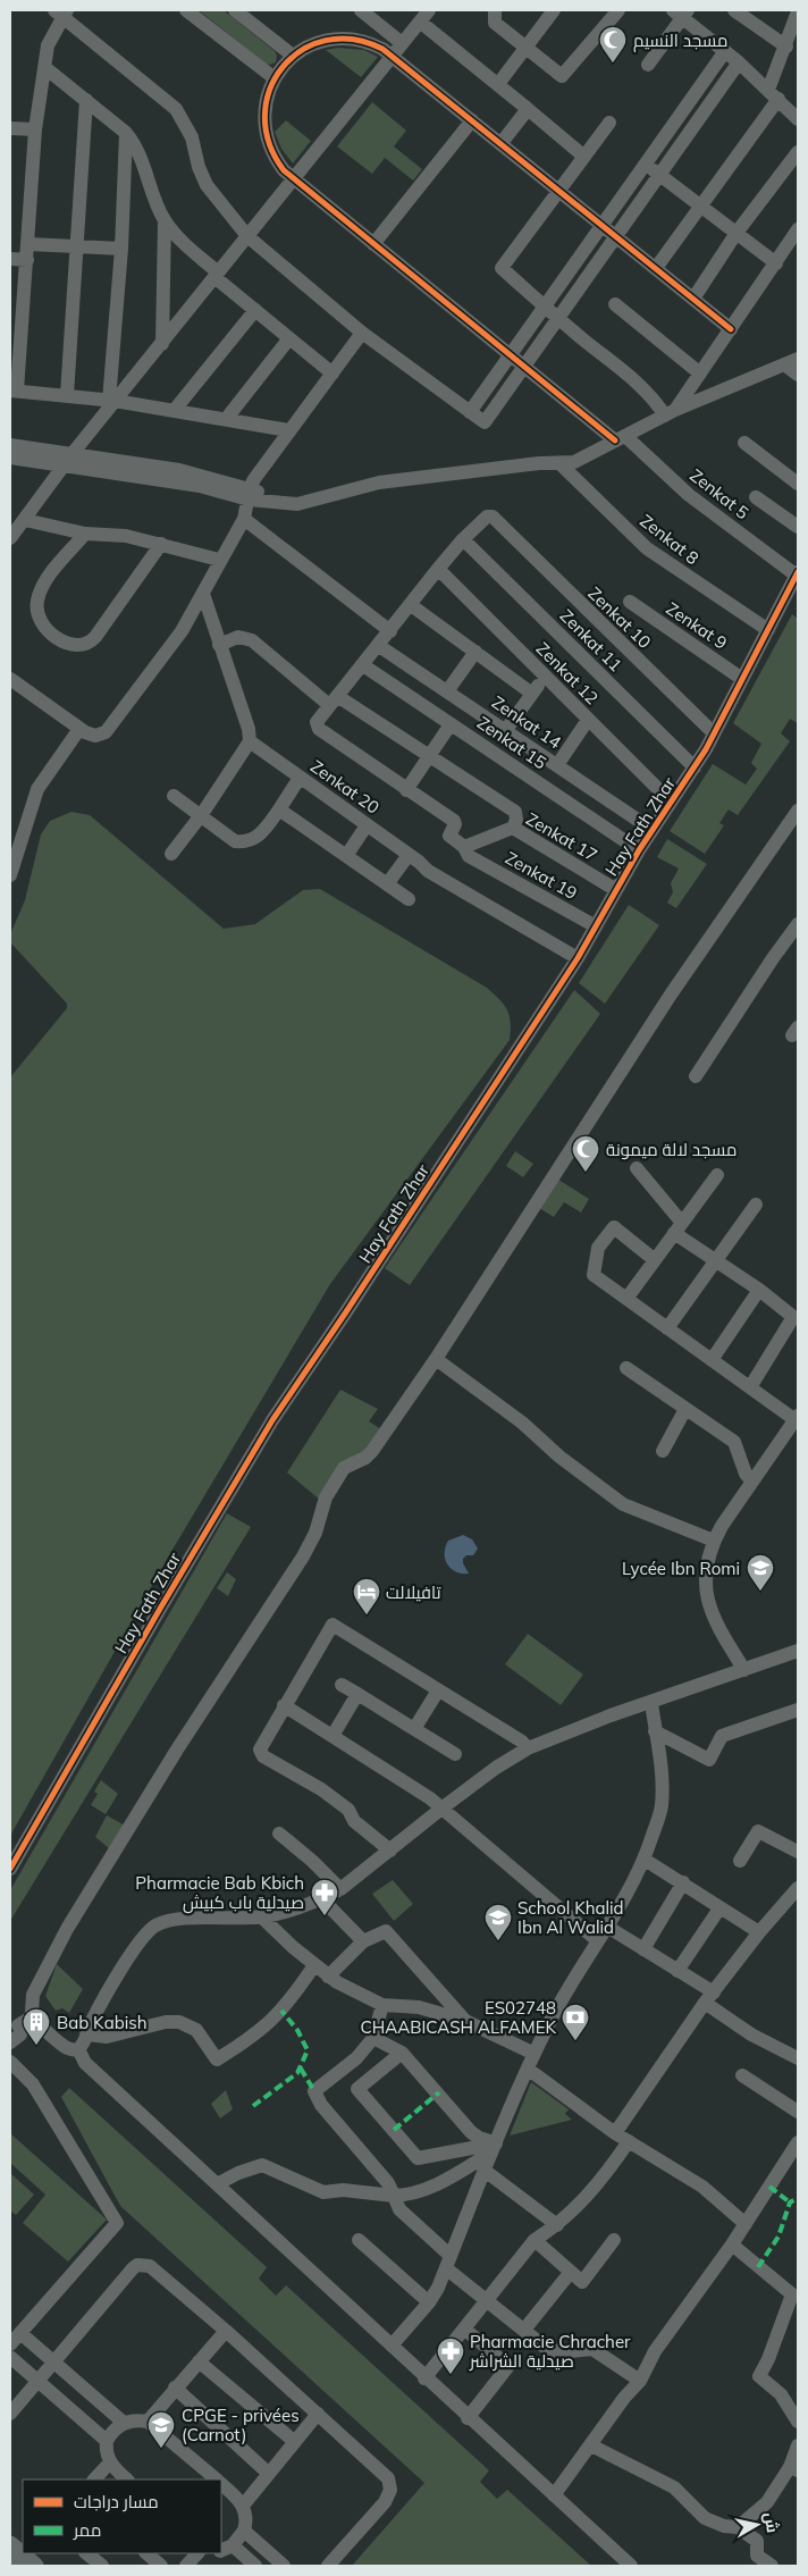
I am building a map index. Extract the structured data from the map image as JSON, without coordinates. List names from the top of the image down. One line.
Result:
{"streets":{"street":["Zenkat 5","Zenkat 8","Zenkat 10","Zenkat 9","Zenkat 11","Zenkat 12","Zenkat 14","Zenkat 15","Zenkat 20","Hay Fath Zhar","Zenkat 17","Zenkat 19"]},"crossings":[["Zenkat 5","Hay Fath Zhar"],["Zenkat 8","Hay Fath Zhar"],["Zenkat 10","Zenkat 11"],["Zenkat 10","Hay Fath Zhar"],["Zenkat 9","Hay Fath Zhar"],["Zenkat 11","Hay Fath Zhar"],["Zenkat 12","Hay Fath Zhar"],["Zenkat 14","Hay Fath Zhar"],["Zenkat 15","Hay Fath Zhar"],["Zenkat 20","Hay Fath Zhar"],["Hay Fath Zhar","Zenkat 17"],["Hay Fath Zhar","Zenkat 19"],["Zenkat 17","Zenkat 19"]],"places":{"mosque":["مسجد النسيم","مسجد لالة ميمونة"],"school or university":["Lycée Ibn Romi","School Khalid Ibn Al Walid","CPGE - privées (Carnot)"],"hotel":["تافيلالت"],"pharmacy":["Pharmacie Bab Kbich صيدلية باب كبيش","Pharmacie Chracher صيدلية الشراشر"],"bank":["ES02748 CHAABICASH ALFAMEK"],"building":["Bab Kabish"]},"legend":["مسار دراجات","ممر"],"north":"right"}
